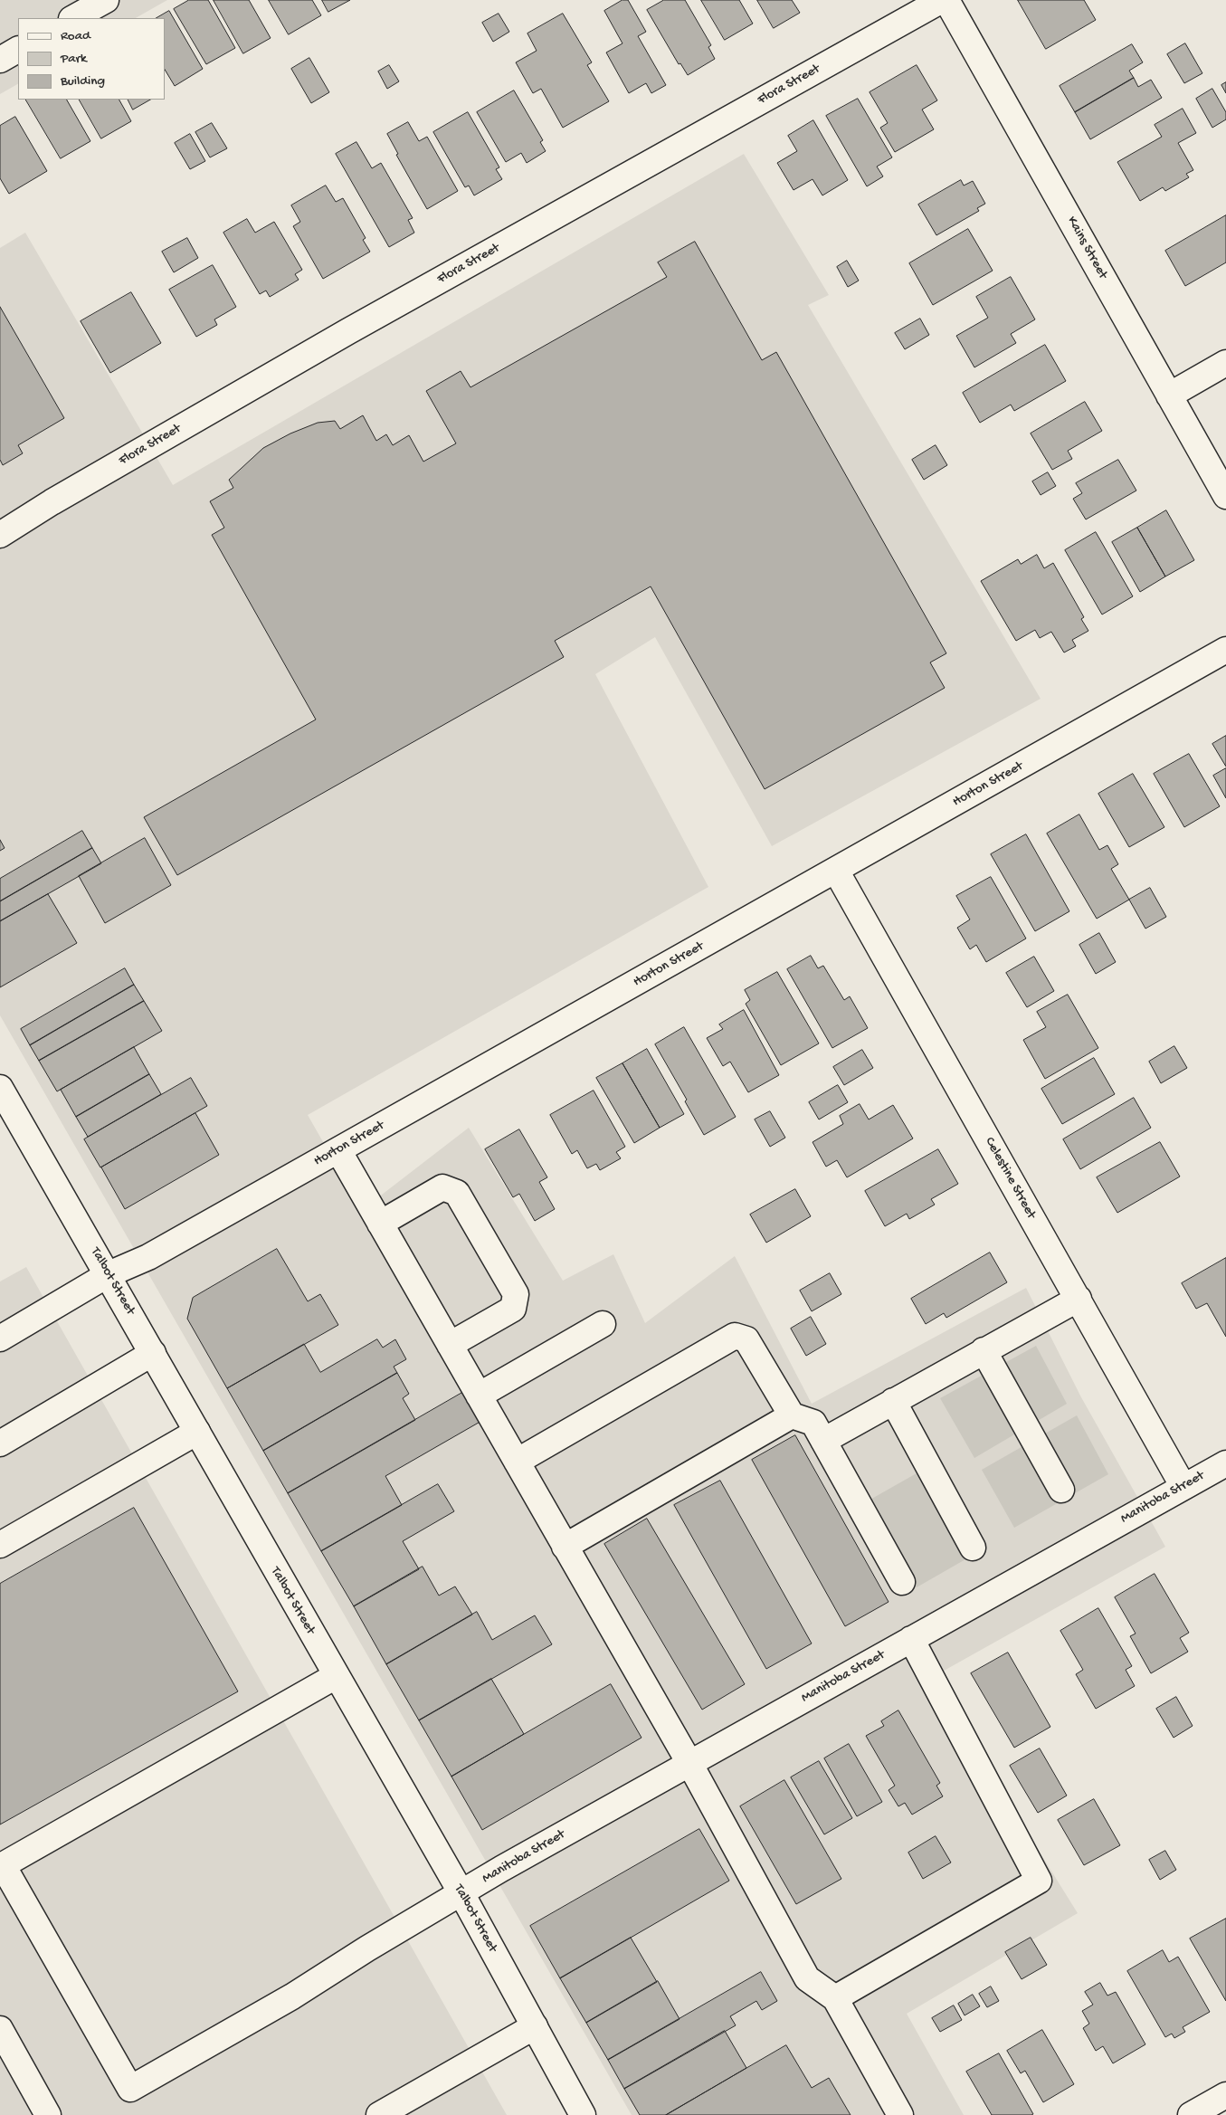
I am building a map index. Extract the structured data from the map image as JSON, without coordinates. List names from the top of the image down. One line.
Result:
{"streets":{"street":["Flora Street","Kains Street","Horton Street","Celestine Street","Talbot Street","Manitoba Street"]},"crossings":[["Horton Street","Celestine Street"],["Horton Street","Talbot Street"],["Celestine Street","Manitoba Street"],["Talbot Street","Manitoba Street"]],"legend":["Road","Park","Building"]}
